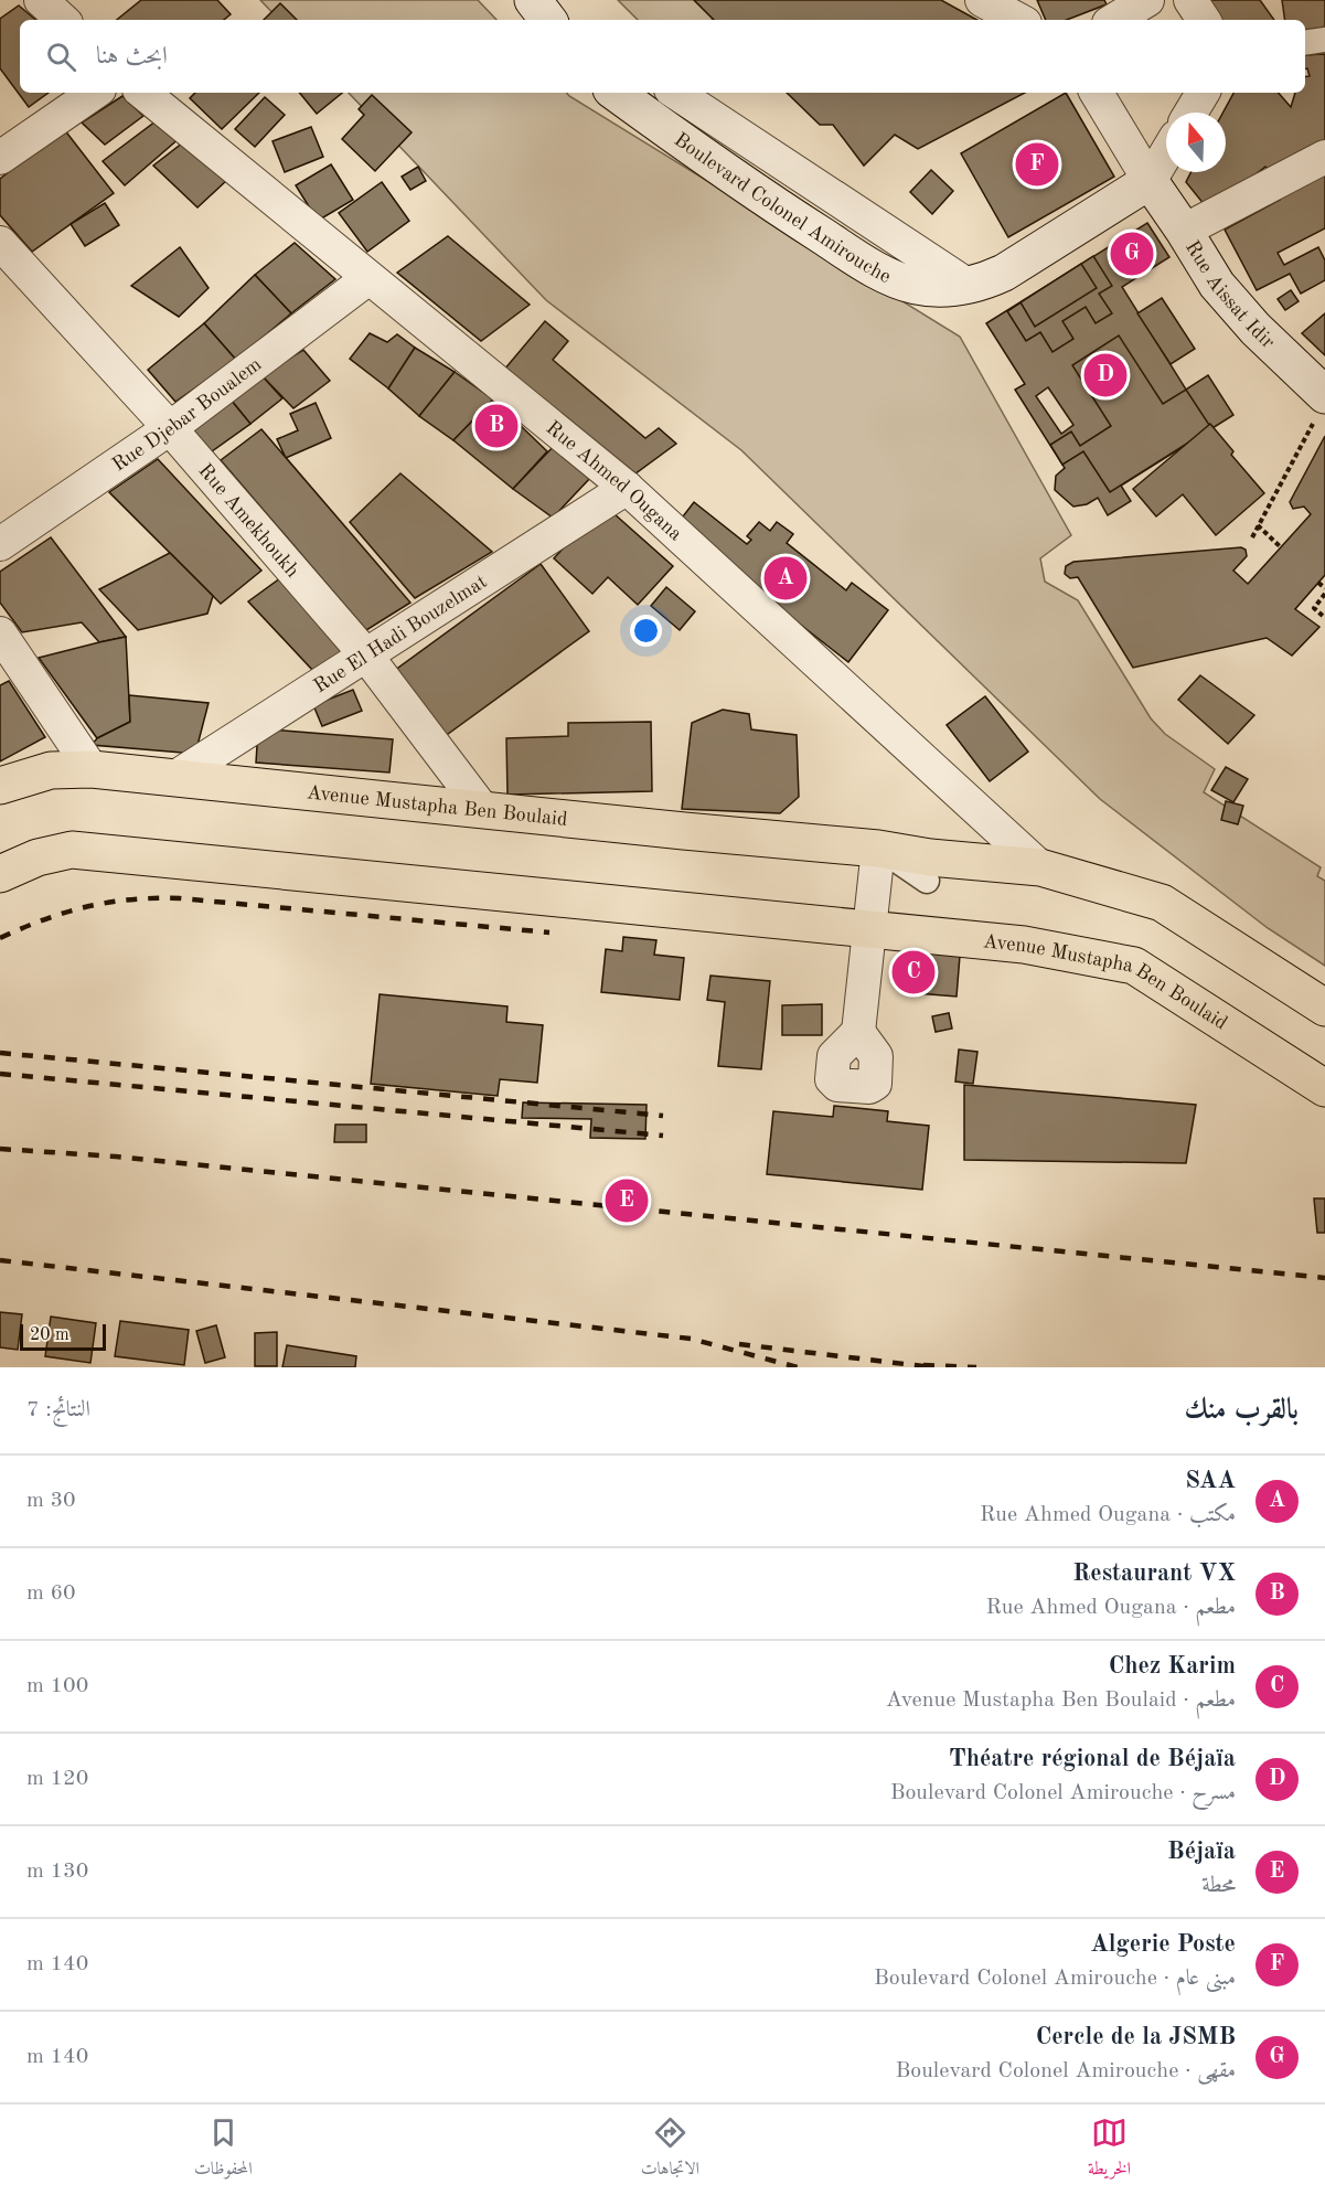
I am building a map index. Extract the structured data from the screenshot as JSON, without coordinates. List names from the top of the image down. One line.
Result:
{"streets":{"main road":["Boulevard Colonel Amirouche","Rue Aissat Idir","Avenue Mustapha Ben Boulaid"],"street":["Rue Djebar Boualem","Rue Ahmed Ougana","Rue Amekhoukh","Rue El Hadi Bouzelmat"]},"crossings":[["Boulevard Colonel Amirouche","Rue Aissat Idir"],["Rue Djebar Boualem","Rue Ahmed Ougana"],["Rue Djebar Boualem","Rue Amekhoukh"],["Rue Ahmed Ougana","Rue El Hadi Bouzelmat"],["Rue Ahmed Ougana","Avenue Mustapha Ben Boulaid"],["Rue Amekhoukh","Rue El Hadi Bouzelmat"],["Rue Amekhoukh","Avenue Mustapha Ben Boulaid"],["Rue El Hadi Bouzelmat","Avenue Mustapha Ben Boulaid"]],"scale_bar":"20 m","north":"top","page":{"search":"ابحث هنا","pins":["F","G","D","B","A","C","E"],"scale":"20 m","heading":["بالقرب منك","النتائج: 7"],"list":[{"mark":"A","name":"SAA","note":"مكتب · Rue Ahmed Ougana","value":"30 m"},{"mark":"B","name":"Restaurant VX","note":"مطعم · Rue Ahmed Ougana","value":"60 m"},{"mark":"C","name":"Chez Karim","note":"مطعم · Avenue Mustapha Ben Boulaid","value":"100 m"},{"mark":"D","name":"Théatre régional de Béjaïa","note":"مسرح · Boulevard Colonel Amirouche","value":"120 m"},{"mark":"E","name":"Béjaïa","note":"محطة","value":"130 m"},{"mark":"F","name":"Algerie Poste","note":"مبنى عام · Boulevard Colonel Amirouche","value":"140 m"},{"mark":"G","name":"Cercle de la JSMB","note":"مقهى · Boulevard Colonel Amirouche","value":"140 m"}],"nav":["الخريطة","الاتجاهات","المحفوظات"]}}
